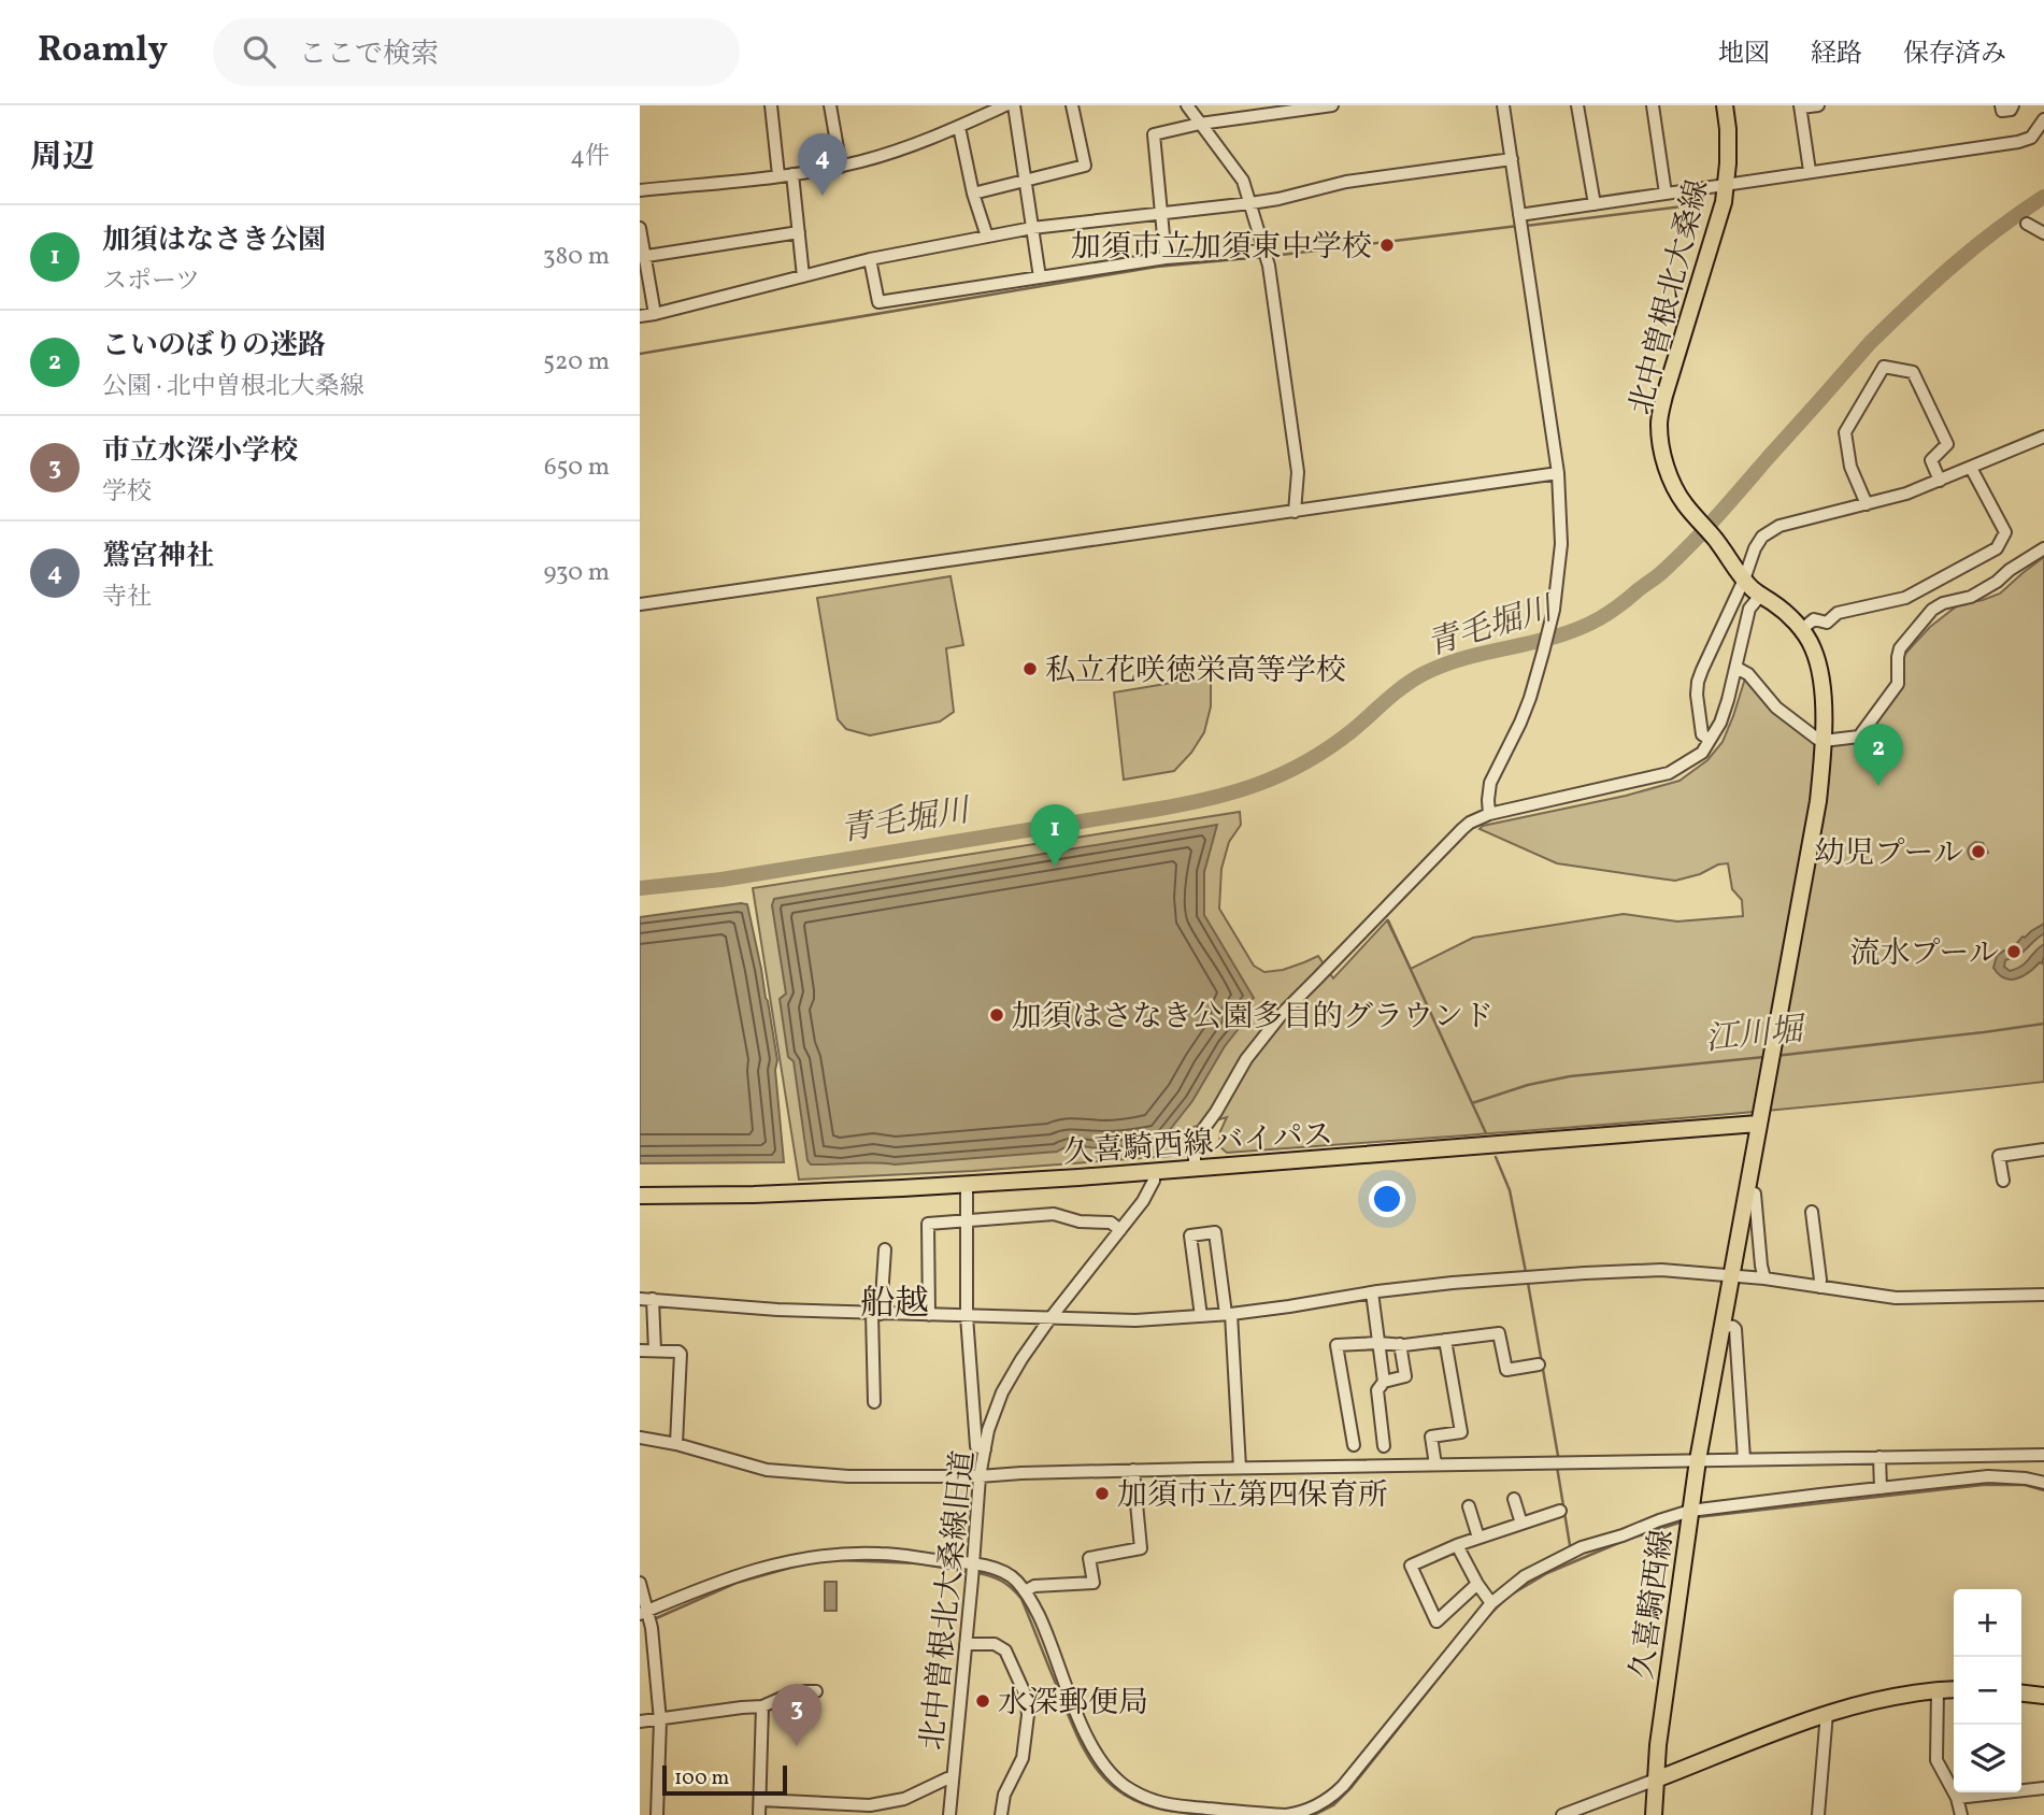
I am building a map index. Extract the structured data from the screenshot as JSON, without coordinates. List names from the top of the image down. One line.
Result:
{"streets":{"main road":["北中曽根北大桑線","久喜騎西線バイパス","久喜騎西線"],"street":["北中曽根北大桑線旧道"]},"crossings":[["北中曽根北大桑線","久喜騎西線バイパス"],["北中曽根北大桑線","久喜騎西線"],["久喜騎西線バイパス","北中曽根北大桑線旧道"],["久喜騎西線バイパス","久喜騎西線"]],"districts":["船越"],"water":["青毛堀川","江川堀"],"places":["加須市立加須東中学校","私立花咲徳栄高等学校","幼児プール","流水プール","加須はさなき公園多目的グラウンド","加須市立第四保育所","水深郵便局"],"scale_bar":"100 m","page":{"header":"Roamly","search":"ここで検索","nav":["地図","経路","保存済み"],"heading":["周辺","4件"],"pins":["4","2","1","3"],"list":[{"mark":"1","name":"加須はなさき公園","note":"スポーツ","value":"380 m"},{"mark":"2","name":"こいのぼりの迷路","note":"公園 · 北中曽根北大桑線","value":"520 m"},{"mark":"3","name":"市立水深小学校","note":"学校","value":"650 m"},{"mark":"4","name":"鷲宮神社","note":"寺社","value":"930 m"}],"map_buttons":["+","−"],"scale":"100 m"}}
